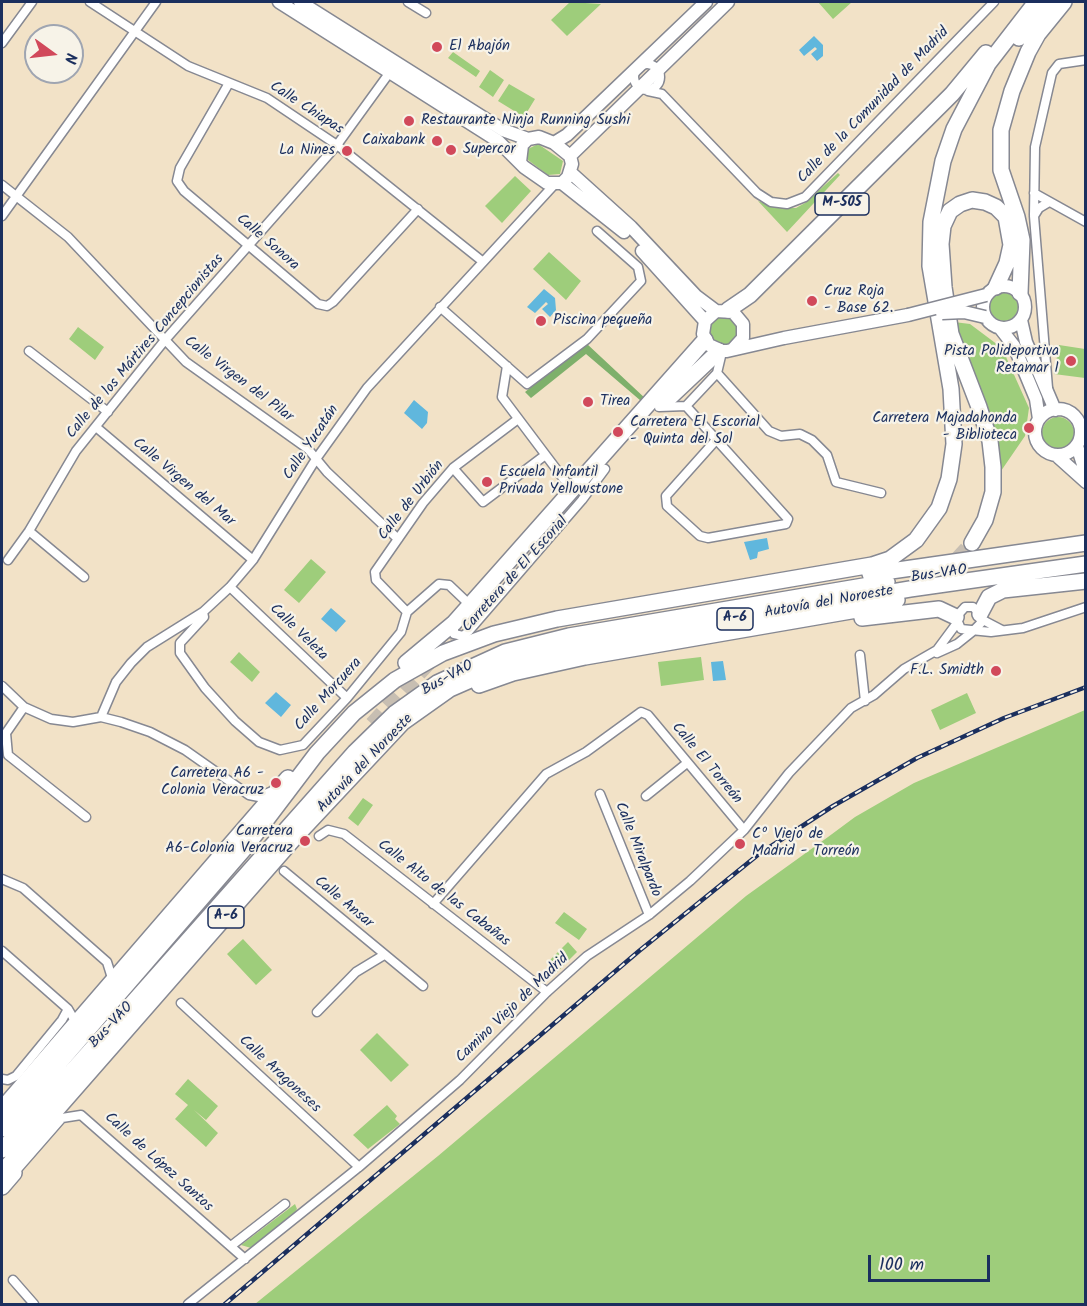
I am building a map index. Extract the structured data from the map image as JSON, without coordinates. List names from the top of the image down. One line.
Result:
{"streets":{"highway":["M-505","Bus-VAO","Autovía del Noroeste","A-6"],"street":["Calle de la Comunidad de Madrid","Calle Chiapas","Calle Sonora","Calle de los Mártires Concepcionistas","Calle Virgen del Pilar","Calle Yucatán","Calle Virgen del Mar","Calle de Urbión","Carretera de El Escorial","Calle Veleta","Calle Morcuera","Calle El Torreón","Calle Miralpardo","Calle Alto de las Cabañas","Calle Ansar","Camino Viejo de Madrid","Calle Aragoneses","Calle de López Santos"]},"crossings":[["Calle Chiapas","Calle Sonora"],["Calle Chiapas","Calle de los Mártires Concepcionistas"],["Calle Chiapas","Calle Yucatán"],["Calle Sonora","Calle de los Mártires Concepcionistas"],["Calle de los Mártires Concepcionistas","Calle Virgen del Pilar"],["Calle de los Mártires Concepcionistas","Calle Virgen del Mar"],["Calle Virgen del Pilar","Calle Yucatán"],["Calle Virgen del Pilar","Calle de Urbión"],["Calle Yucatán","Calle Virgen del Mar"],["Calle Yucatán","Calle Veleta"],["Calle Yucatán","Calle Morcuera"],["Calle de Urbión","Calle Morcuera"],["Autovía del Noroeste","Calle de López Santos"],["Calle Veleta","Calle Morcuera"],["Calle El Torreón","Calle Alto de las Cabañas"],["Calle El Torreón","Camino Viejo de Madrid"],["Calle Miralpardo","Camino Viejo de Madrid"],["Calle Alto de las Cabañas","Camino Viejo de Madrid"],["Camino Viejo de Madrid","Calle Aragoneses"],["Camino Viejo de Madrid","Calle de López Santos"]],"places":["El Abajón","Restaurante Ninja Running Sushi","Caixabank","Supercor","La Nines","Cruz Roja - Base 62.","Piscina pequeña","Pista Polideportiva Retamar I","Tirea","Carretera Majadahonda - Biblioteca","Carretera El Escorial - Quinta del Sol","Escuela Infantil Privada Yellowstone","F.L. Smidth","Carretera A6 - Colonia Veracruz","Carretera A6-Colonia Veracruz","Cº Viejo de Madrid - Torreón"],"scale_bar":"100 m","north":"right"}
